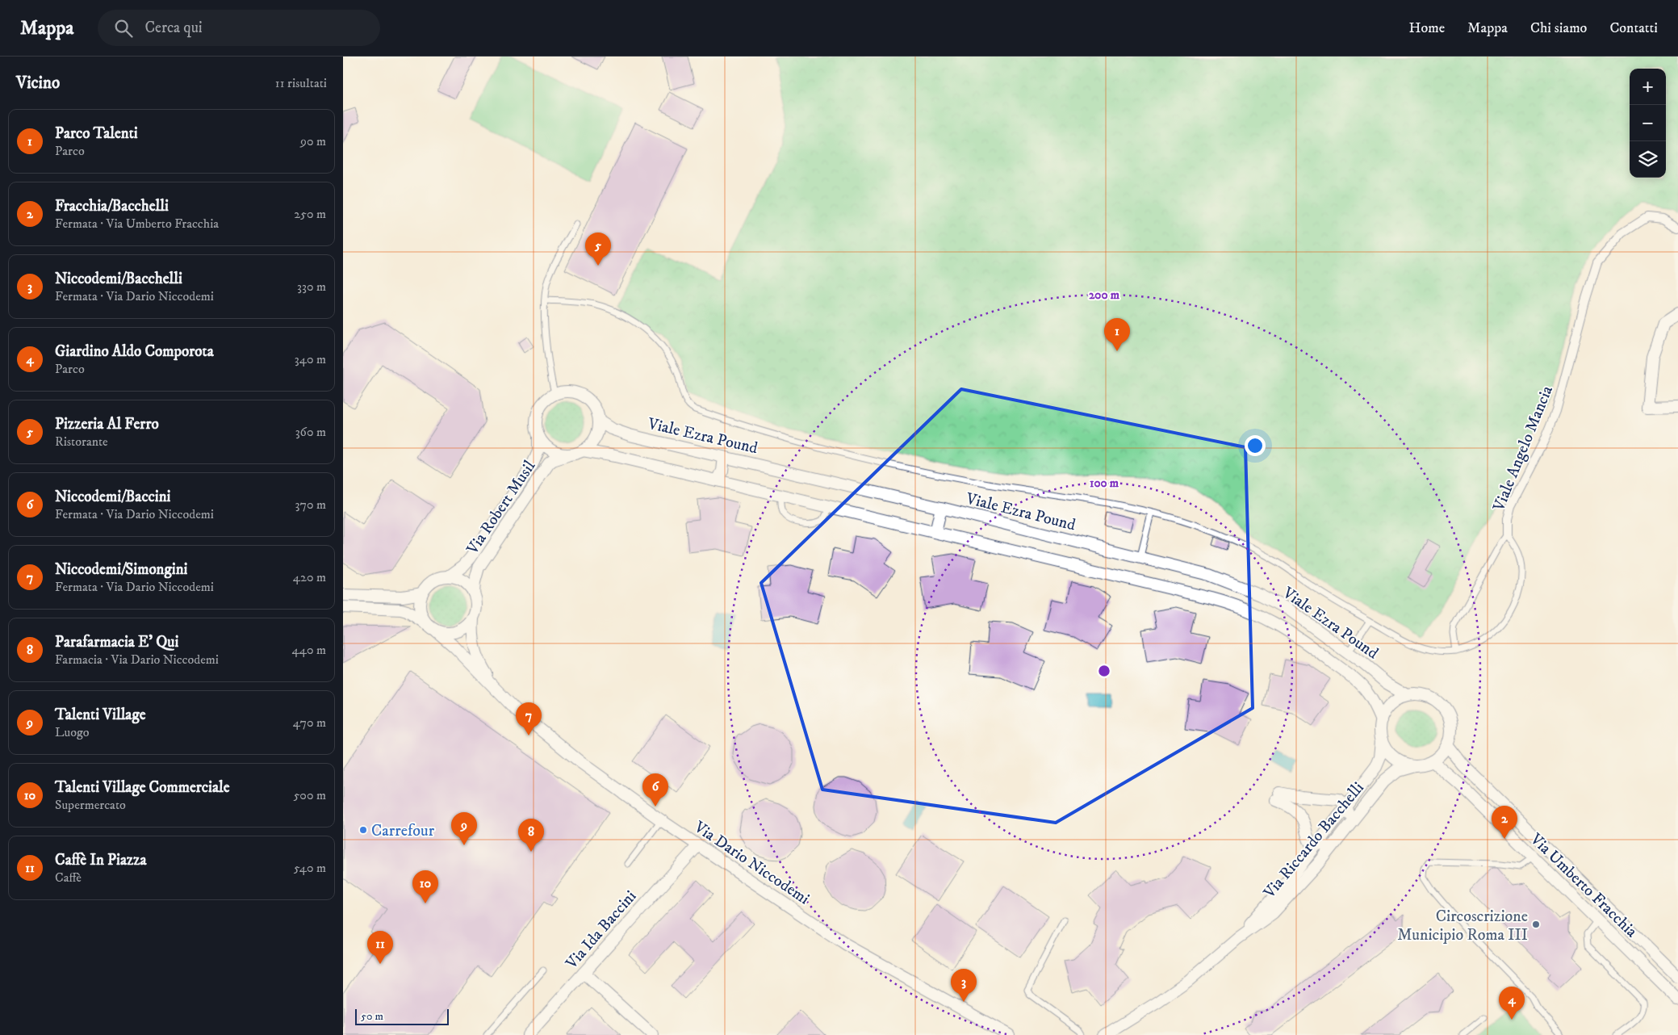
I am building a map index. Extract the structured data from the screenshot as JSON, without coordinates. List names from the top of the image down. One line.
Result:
{"streets":{"street":["Viale Ezra Pound","Viale Angelo Mancia","Via Robert Musil","Via Riccardo Bacchelli","Via Dario Niccodemi","Via Umberto Fracchia","Via Ida Baccini"]},"crossings":[["Viale Ezra Pound","Via Robert Musil"],["Viale Ezra Pound","Via Riccardo Bacchelli"],["Viale Ezra Pound","Via Umberto Fracchia"],["Via Robert Musil","Via Dario Niccodemi"],["Via Riccardo Bacchelli","Via Umberto Fracchia"],["Via Dario Niccodemi","Via Ida Baccini"]],"places":["Carrefour","Circoscrizione Municipio Roma III"],"scale_bar":"50 m","page":{"header":"Mappa","search":"Cerca qui","nav":["Home","Mappa","Chi siamo","Contatti"],"heading":["Vicino","11 risultati"],"map_buttons":["+","−"],"list":[{"mark":"1","name":"Parco Talenti","note":"Parco","value":"90 m"},{"mark":"2","name":"Fracchia/Bacchelli","note":"Fermata · Via Umberto Fracchia","value":"250 m"},{"mark":"3","name":"Niccodemi/Bacchelli","note":"Fermata · Via Dario Niccodemi","value":"330 m"},{"mark":"4","name":"Giardino Aldo Comporota","note":"Parco","value":"340 m"},{"mark":"5","name":"Pizzeria Al Ferro","note":"Ristorante","value":"360 m"},{"mark":"6","name":"Niccodemi/Baccini","note":"Fermata · Via Dario Niccodemi","value":"370 m"},{"mark":"7","name":"Niccodemi/Simongini","note":"Fermata · Via Dario Niccodemi","value":"420 m"},{"mark":"8","name":"Parafarmacia E' Qui","note":"Farmacia · Via Dario Niccodemi","value":"440 m"},{"mark":"9","name":"Talenti Village","note":"Luogo","value":"470 m"},{"mark":"10","name":"Talenti Village Commerciale","note":"Supermercato","value":"500 m"},{"mark":"11","name":"Caffè In Piazza","note":"Caffè","value":"540 m"}],"pins":["5","1","7","6","2","9","8","10","11","3","4"],"scale":"50 m"},"rings":["200 m","100 m"]}
